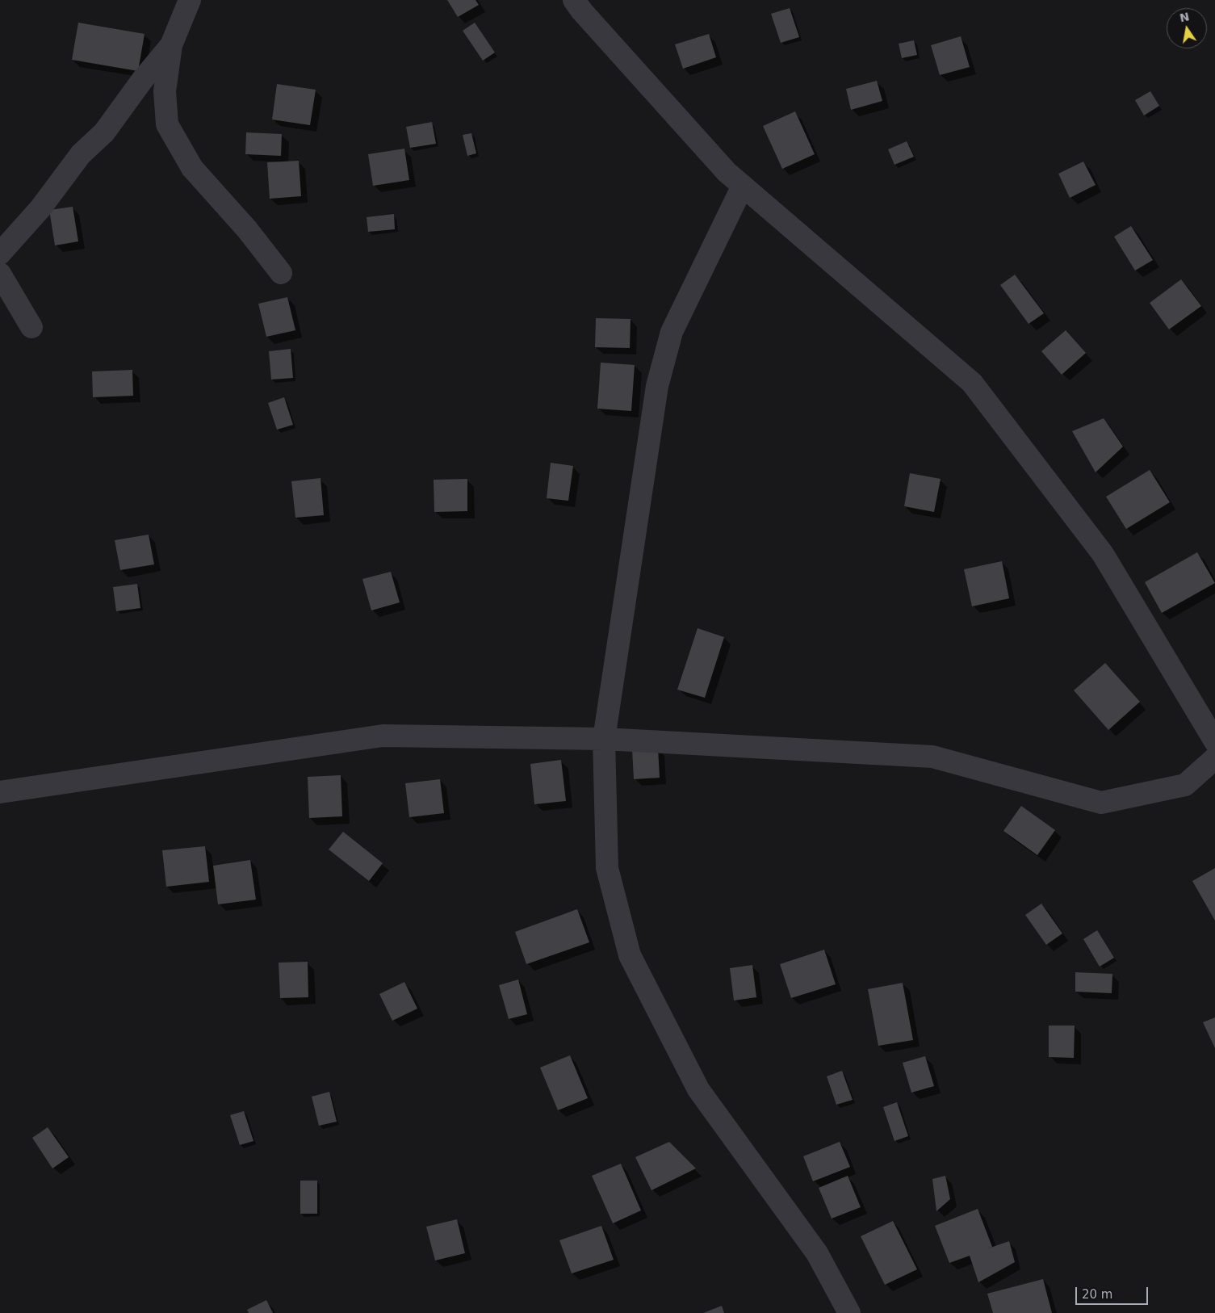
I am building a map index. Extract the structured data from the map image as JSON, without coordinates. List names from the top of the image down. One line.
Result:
{"scale_bar":"20 m","north":"top"}
